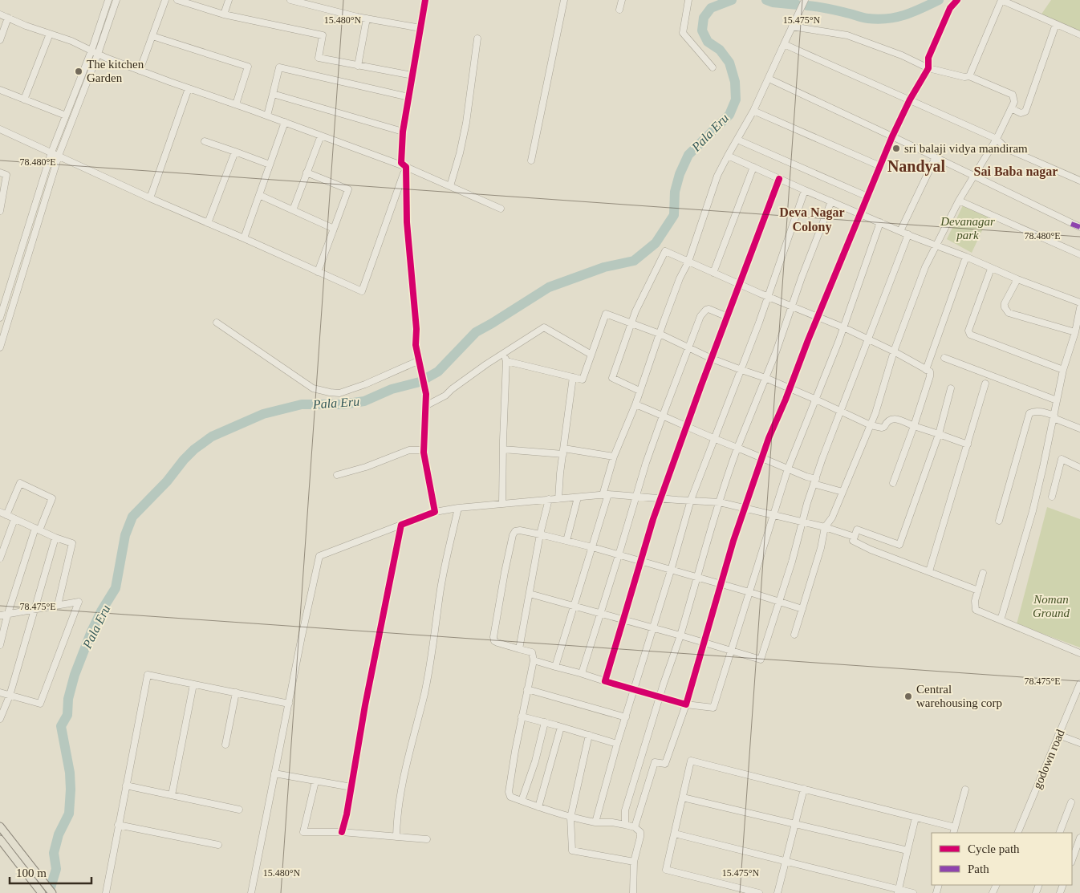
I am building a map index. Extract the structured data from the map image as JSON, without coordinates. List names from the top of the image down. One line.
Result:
{"streets":{"street":["godown road"]},"districts":["Nandyal","Sai Baba nagar","Deva Nagar Colony"],"water":["Pala Eru"],"parks":["Devanagar park","Noman Ground"],"places":["The kitchen Garden","sri balaji vidya mandiram","Central warehousing corp"],"legend":["Cycle path","Path"],"scale_bar":"100 m","coordinates":["15.480°N","15.475°N","78.480°E","78.475°E"]}
